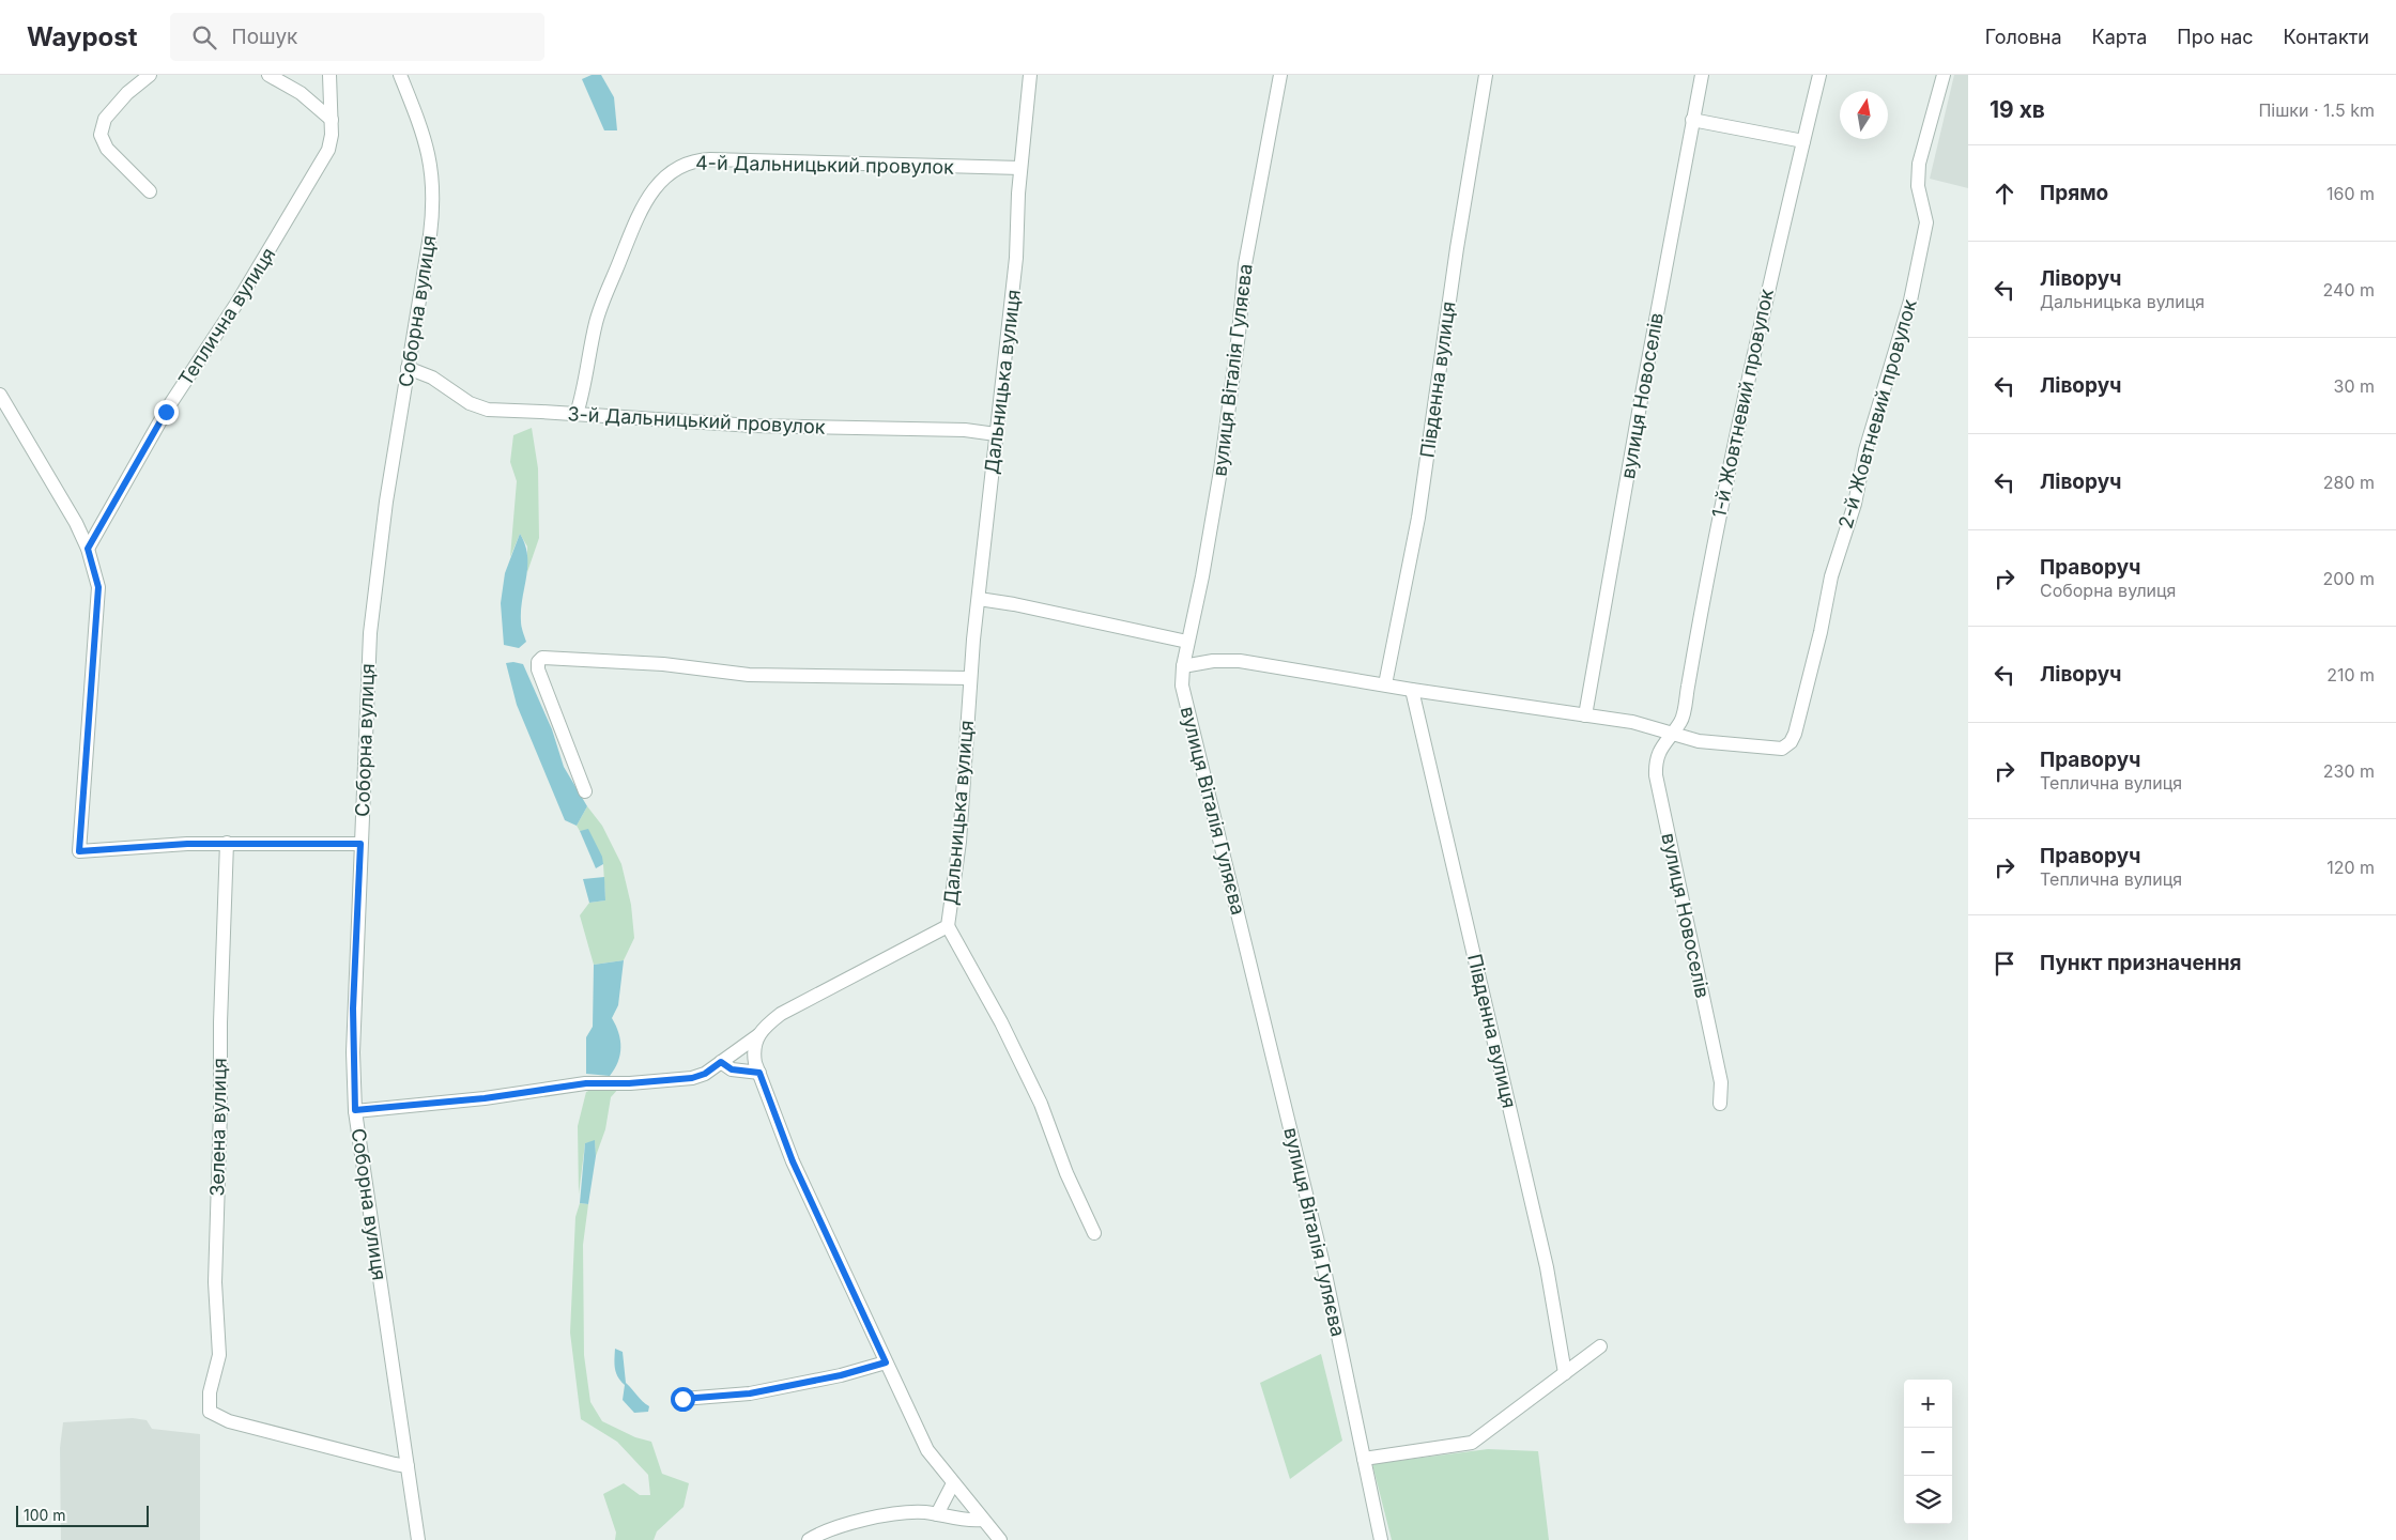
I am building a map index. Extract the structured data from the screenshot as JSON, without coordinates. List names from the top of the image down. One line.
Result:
{"streets":{"street":["4-й Дальницький провулок","Соборна вулиця","Теплична вулиця","вулиця Віталія Гуляєва","Південна вулиця","Дальницька вулиця","вулиця Новоселів","1-й Жовтневий провулок","2-й Жовтневий провулок","3-й Дальницький провулок","Зелена вулиця"]},"crossings":[["4-й Дальницький провулок","Дальницька вулиця"],["4-й Дальницький провулок","3-й Дальницький провулок"],["Соборна вулиця","Дальницька вулиця"],["Соборна вулиця","3-й Дальницький провулок"],["Соборна вулиця","Зелена вулиця"],["Дальницька вулиця","3-й Дальницький провулок"],["вулиця Новоселів","1-й Жовтневий провулок"],["вулиця Новоселів","2-й Жовтневий провулок"],["1-й Жовтневий провулок","2-й Жовтневий провулок"]],"scale_bar":"100 m","north":"top","page":{"header":"Waypost","search":"Пошук","nav":["Головна","Карта","Про нас","Контакти"],"heading":["19 хв","Пішки · 1.5 km"],"list":[["Прямо","160 m"],["Ліворуч","Дальницька вулиця","240 m"],["Ліворуч","30 m"],["Ліворуч","280 m"],["Праворуч","Соборна вулиця","200 m"],["Ліворуч","210 m"],["Праворуч","Теплична вулиця","230 m"],["Праворуч","Теплична вулиця","120 m"],"Пункт призначення"],"map_buttons":["+","−"],"scale":"100 m"}}
